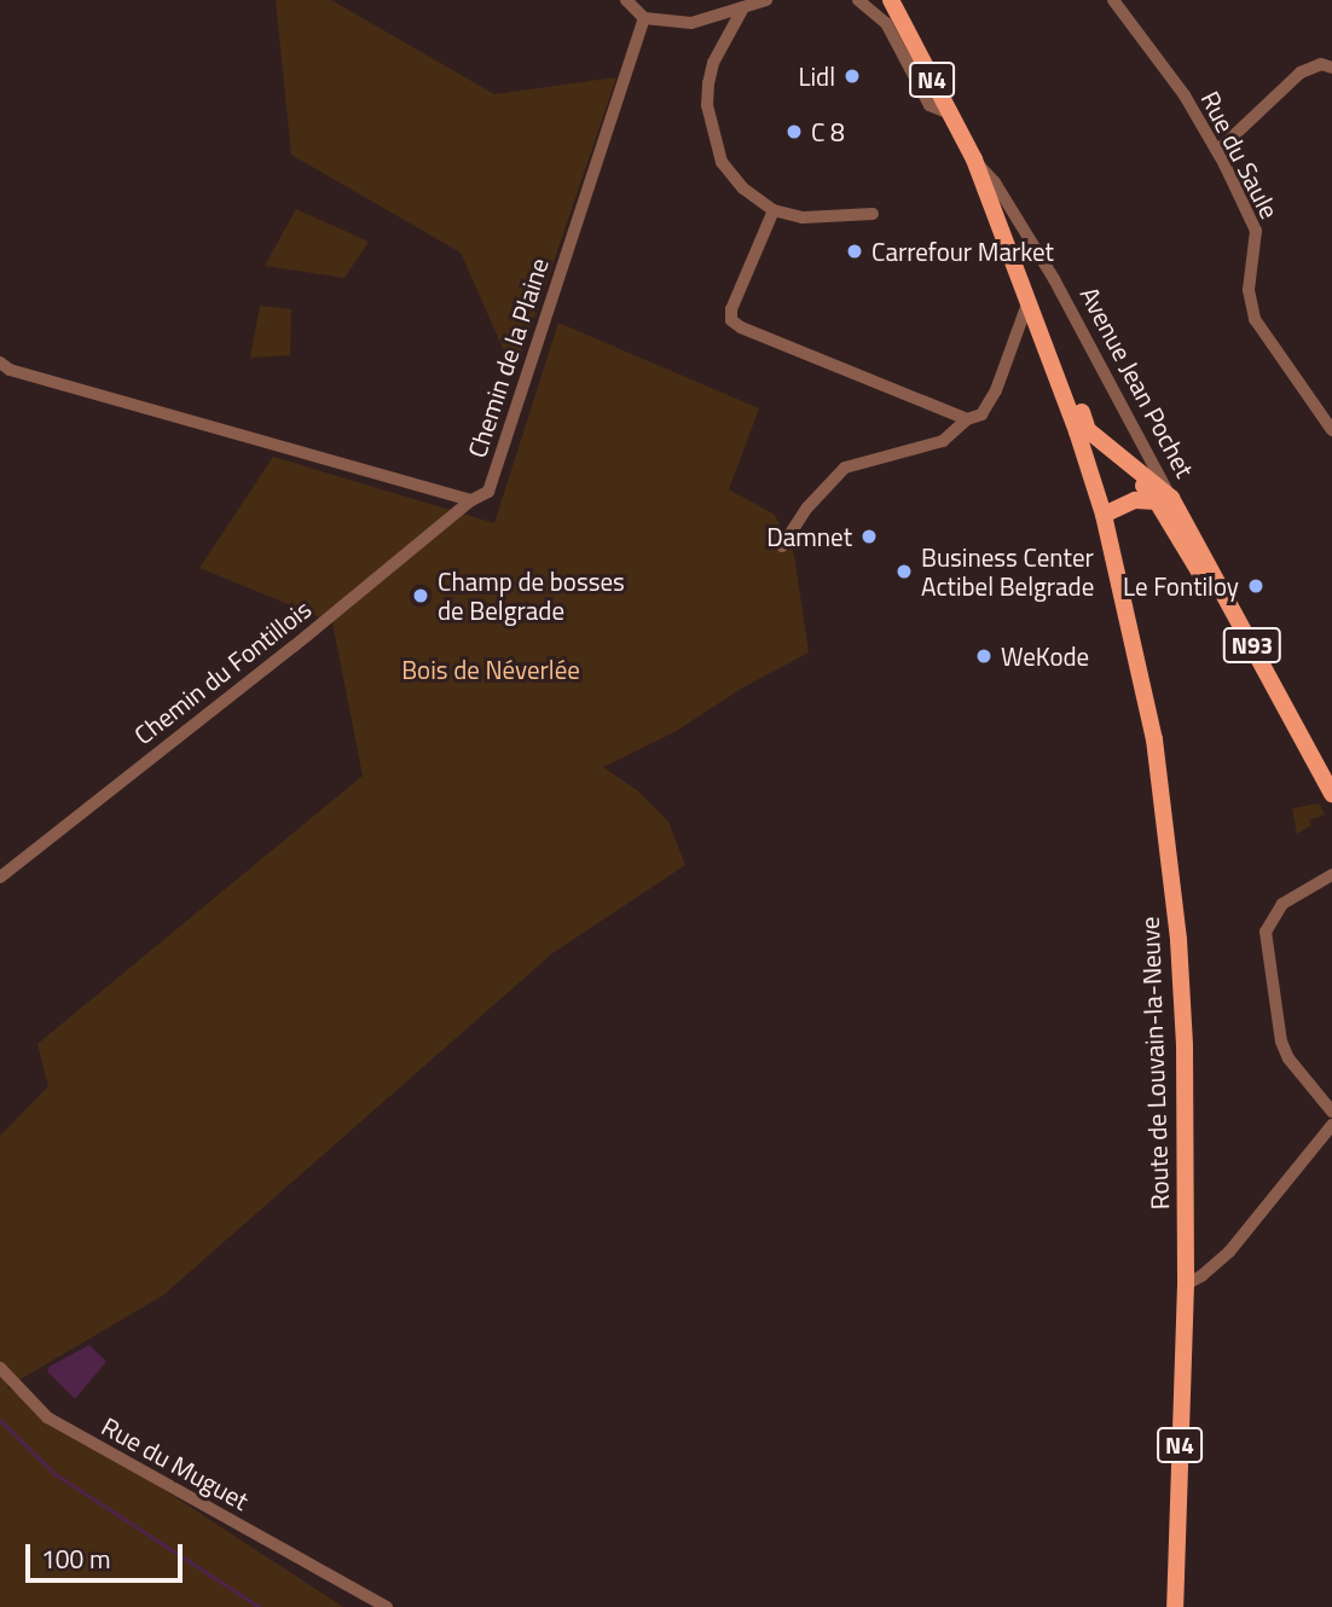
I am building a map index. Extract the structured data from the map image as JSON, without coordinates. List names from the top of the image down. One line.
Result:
{"streets":{"main road":["N4","Avenue Jean Pochet","N93","Route de Louvain-la-Neuve"],"street":["Rue du Saule","Chemin de la Plaine","Chemin du Fontillois","Rue du Muguet"]},"crossings":[["N4","Avenue Jean Pochet"],["N4","N93"],["N4","Route de Louvain-la-Neuve"],["Chemin de la Plaine","Chemin du Fontillois"],["Avenue Jean Pochet","N93"],["N93","Route de Louvain-la-Neuve"]],"parks":["Bois de Néverlée"],"places":["Lidl","C 8","Carrefour Market","Damnet","Business Center Actibel Belgrade","Le Fontiloy","Champ de bosses de Belgrade","WeKode"],"scale_bar":"100 m"}
